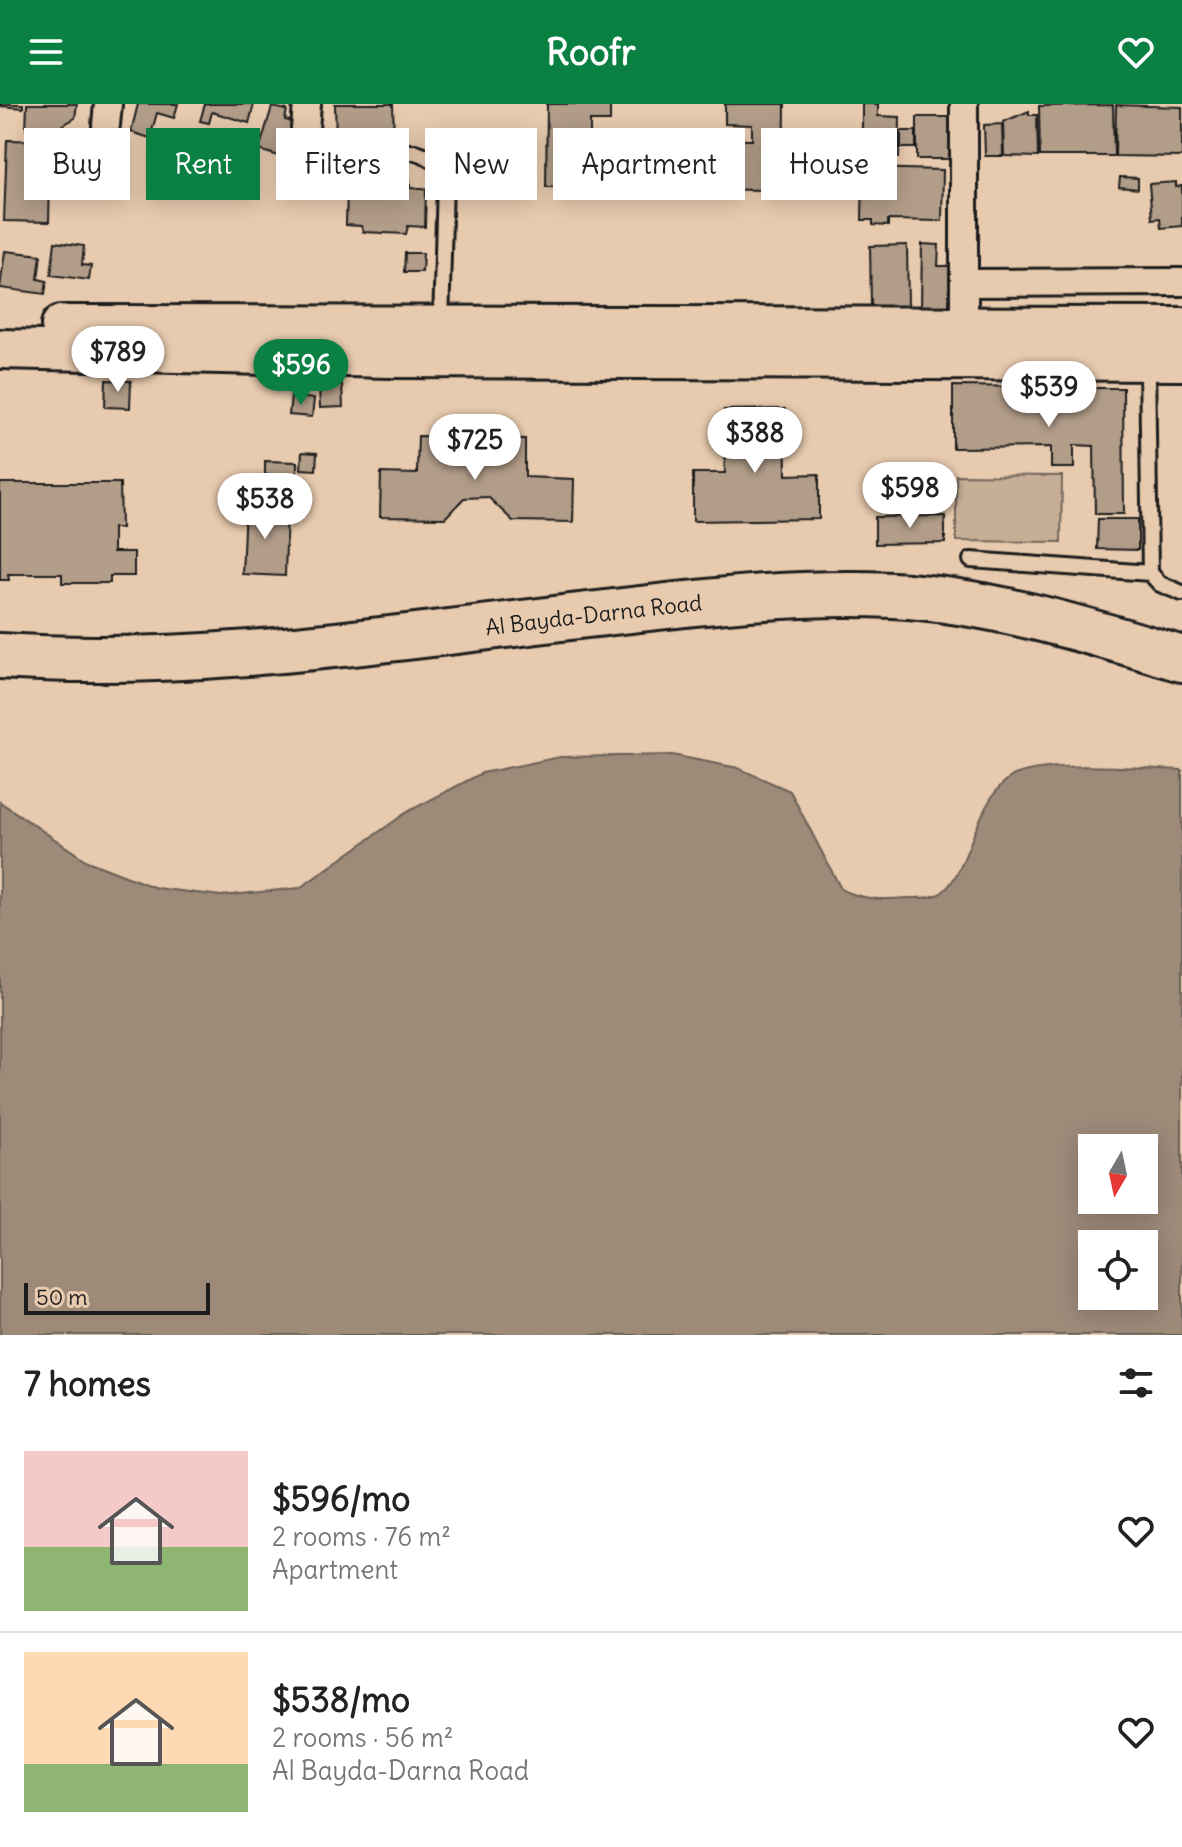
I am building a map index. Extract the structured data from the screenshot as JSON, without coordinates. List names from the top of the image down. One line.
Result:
{"streets":{"highway":["Al Bayda-Darna Road"]},"scale_bar":"50 m","north":"bottom","page":{"header":"Roofr","chip":["Buy","Rent","Filters","New","Apartment","House"],"price":["$789","$596","$539","$388","$725","$598","$538"],"scale":"50 m","heading":"7 homes","list":[{"name":"$596/mo","note":"2 rooms · 76 m² · Apartment"},{"name":"$538/mo","note":"2 rooms · 56 m² · Al Bayda-Darna Road"}]}}
